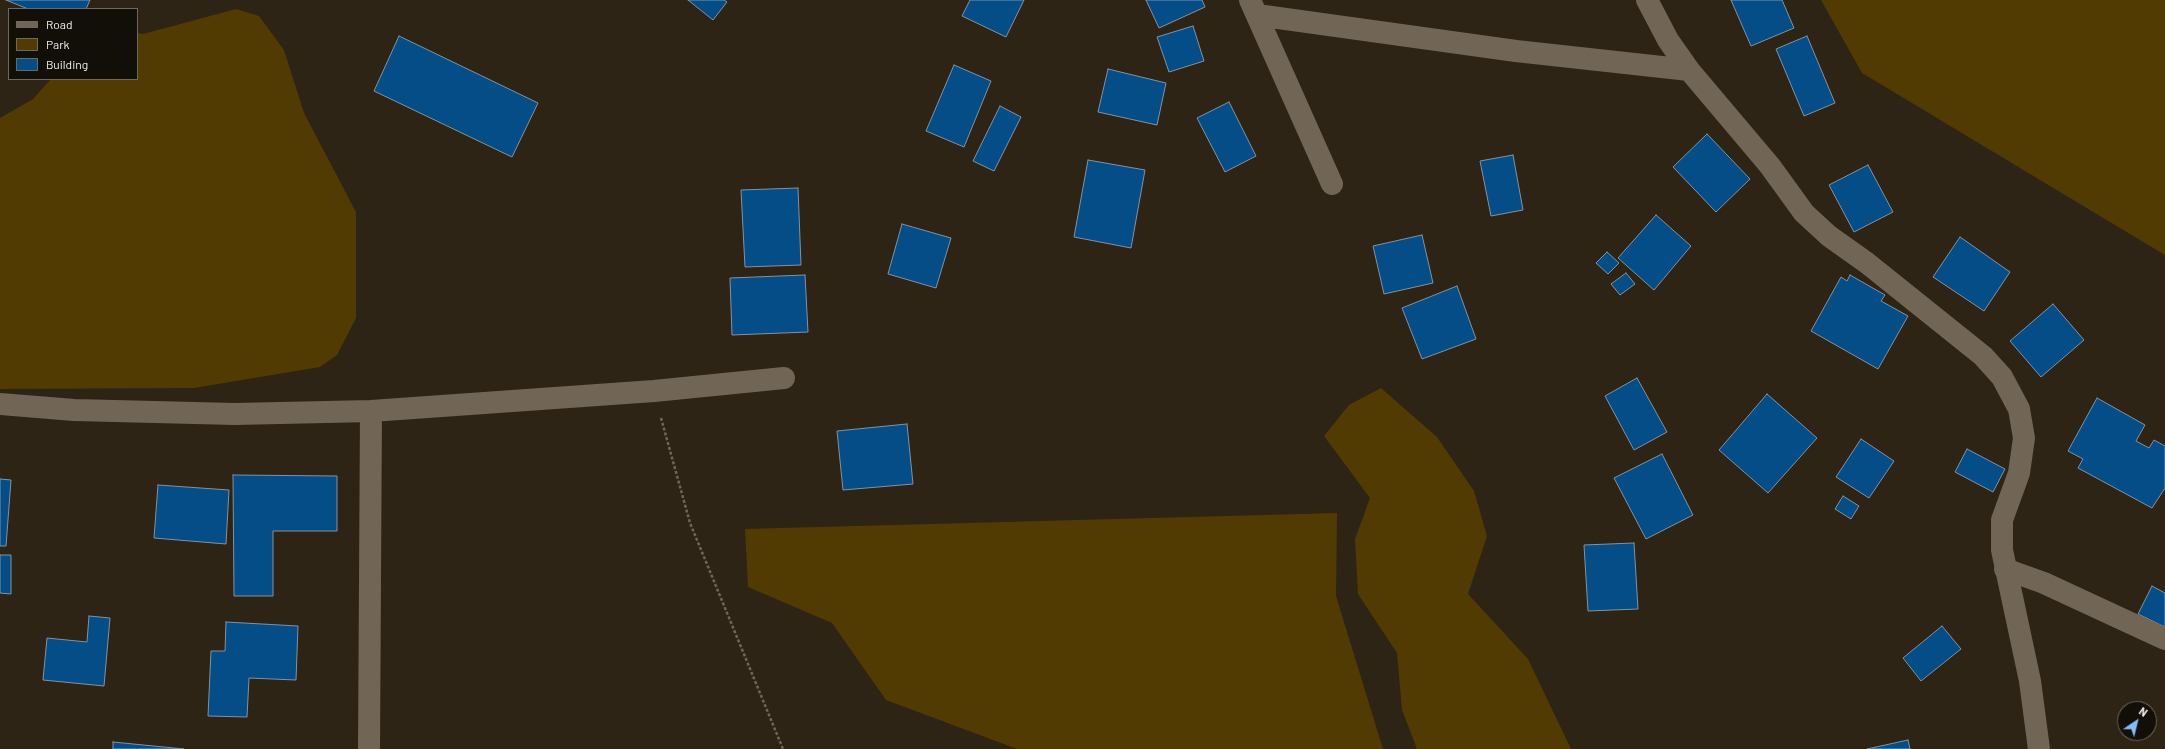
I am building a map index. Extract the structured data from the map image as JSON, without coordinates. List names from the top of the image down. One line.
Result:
{"legend":["Road","Park","Building"],"north":"top right"}
